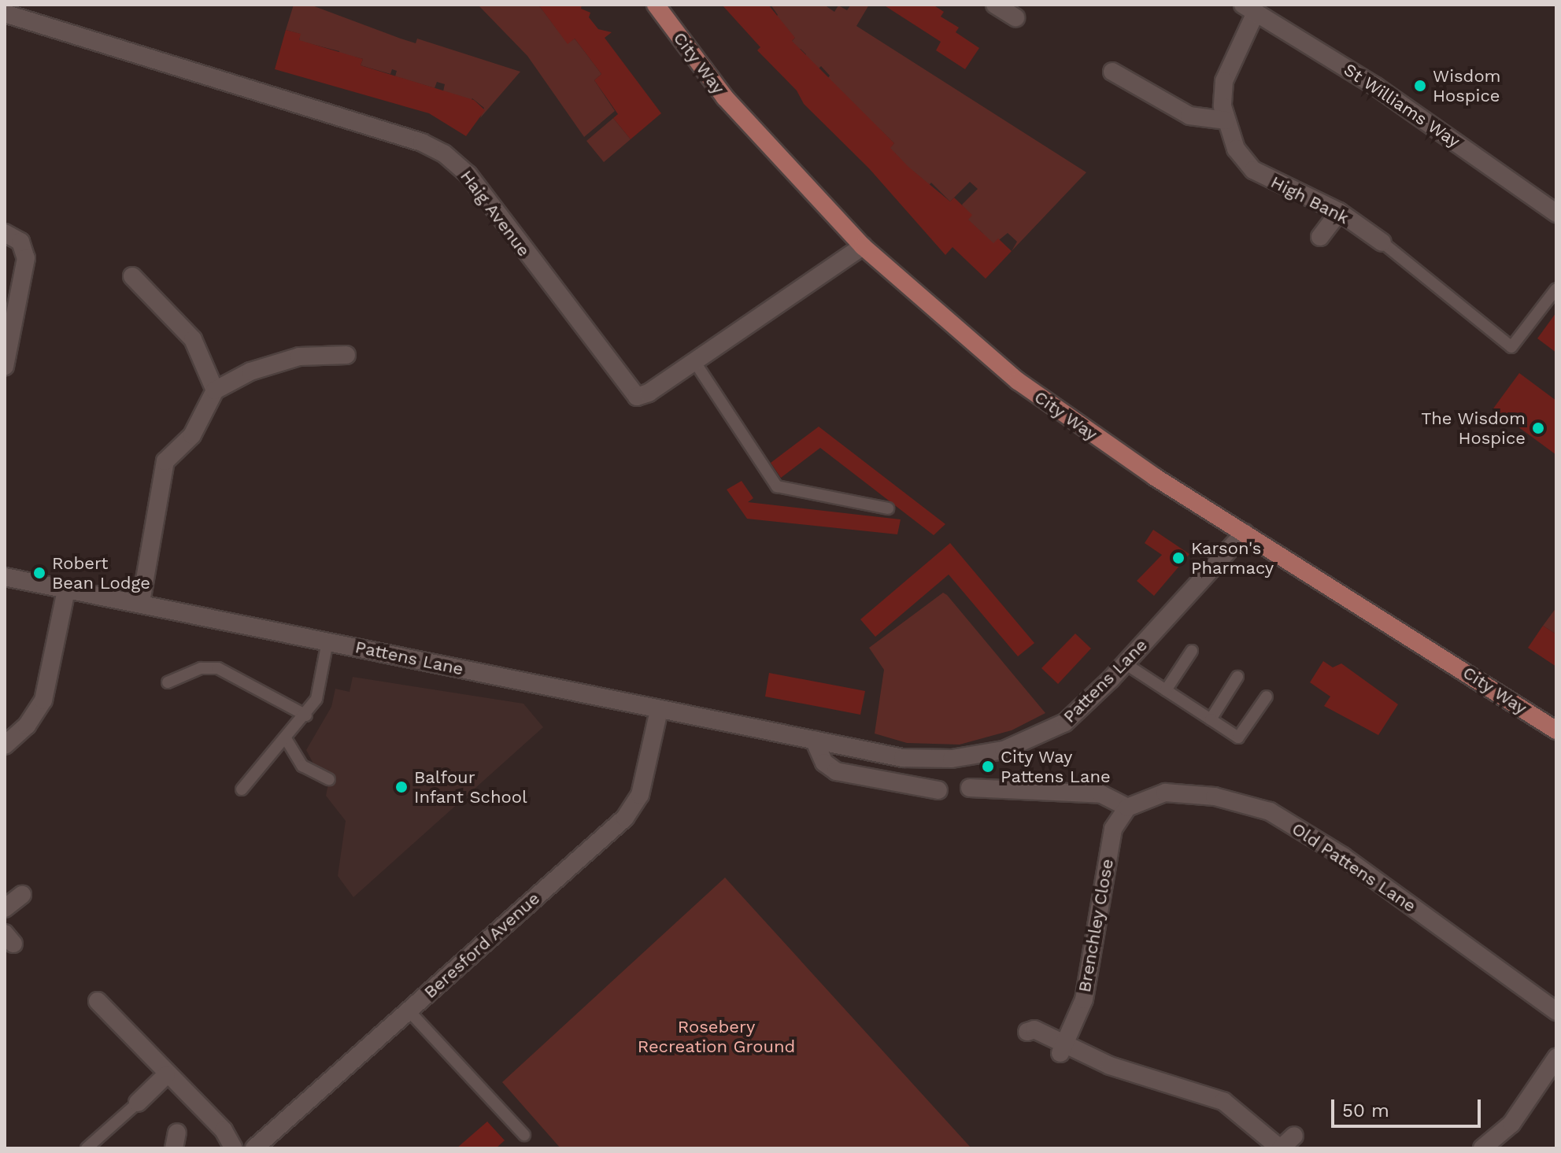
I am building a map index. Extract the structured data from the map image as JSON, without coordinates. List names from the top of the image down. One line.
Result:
{"streets":{"main road":["City Way"],"street":["St Williams Way","High Bank","Haig Avenue","Pattens Lane","Old Pattens Lane","Brenchley Close","Beresford Avenue"]},"crossings":[["City Way","Haig Avenue"],["City Way","Pattens Lane"],["St Williams Way","High Bank"],["Pattens Lane","Beresford Avenue"],["Old Pattens Lane","Brenchley Close"]],"parks":["Rosebery Recreation Ground"],"places":["Wisdom Hospice","The Wisdom Hospice","Karson's Pharmacy","Robert Bean Lodge","City Way Pattens Lane","Balfour Infant School"],"scale_bar":"50 m"}
